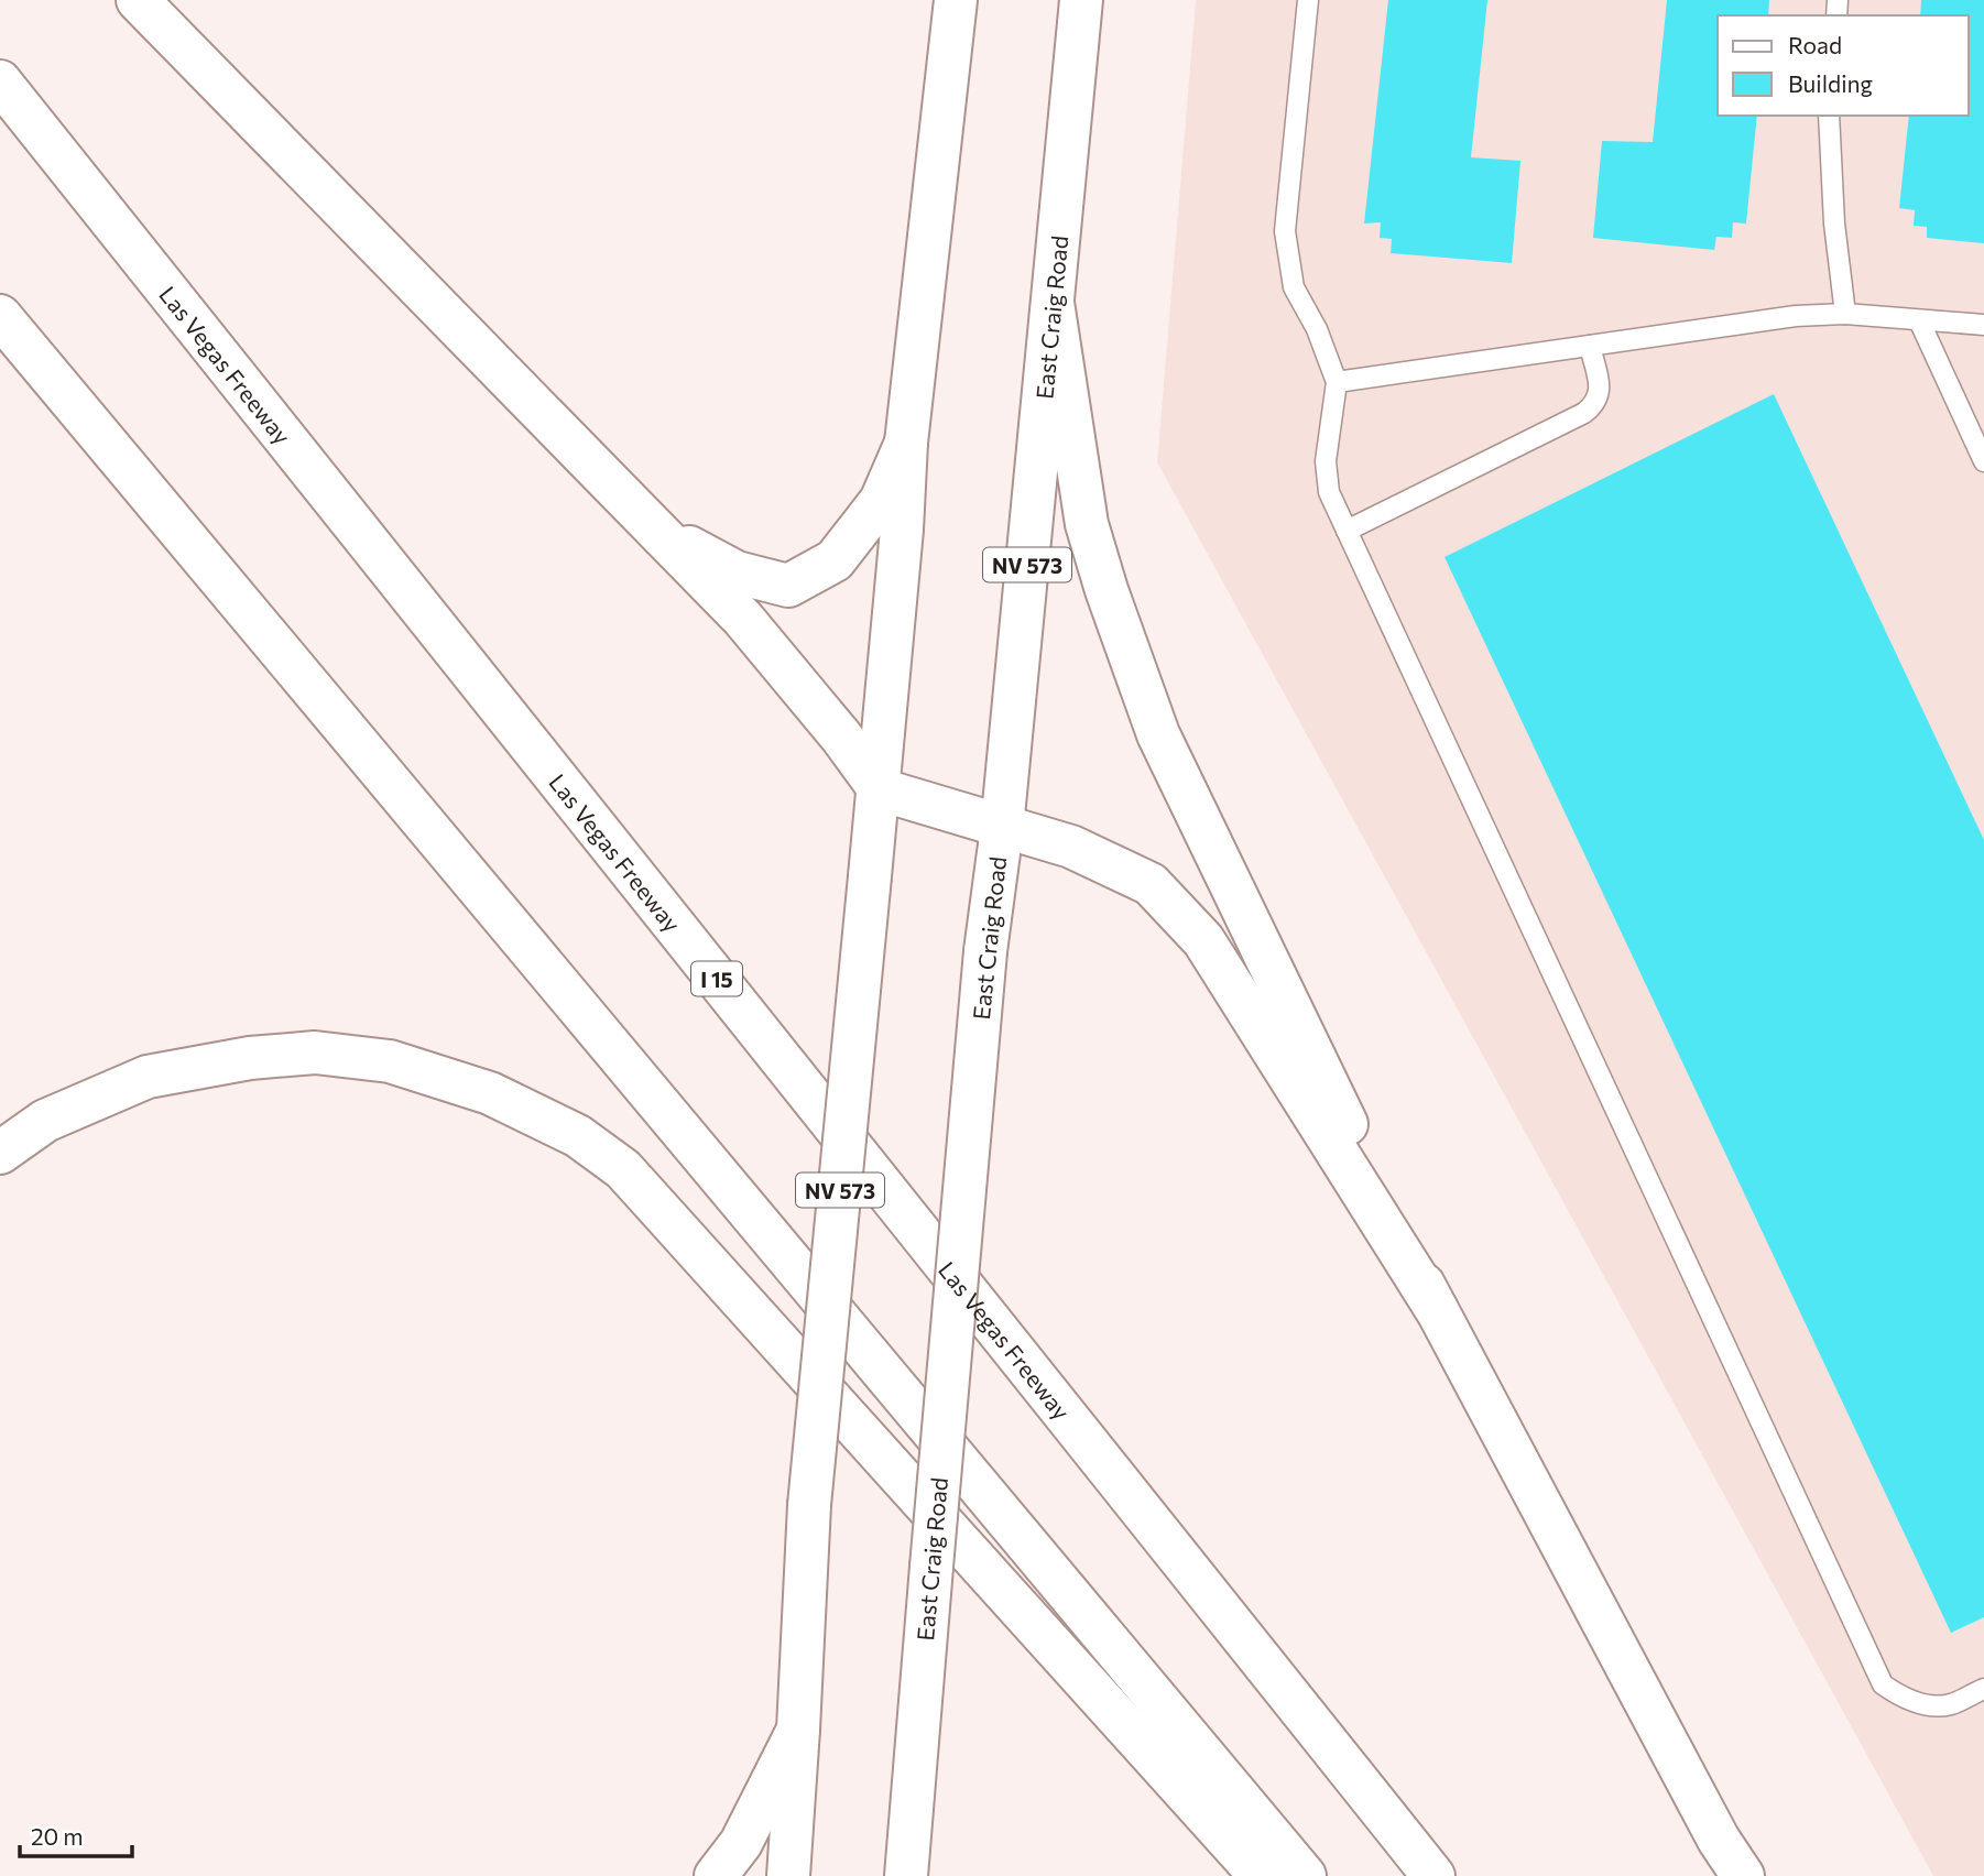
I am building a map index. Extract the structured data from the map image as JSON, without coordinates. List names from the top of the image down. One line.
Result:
{"streets":{"main road":["East Craig Road","Las Vegas Freeway","NV 573","I 15"]},"legend":["Road","Building"],"scale_bar":"20 m"}
